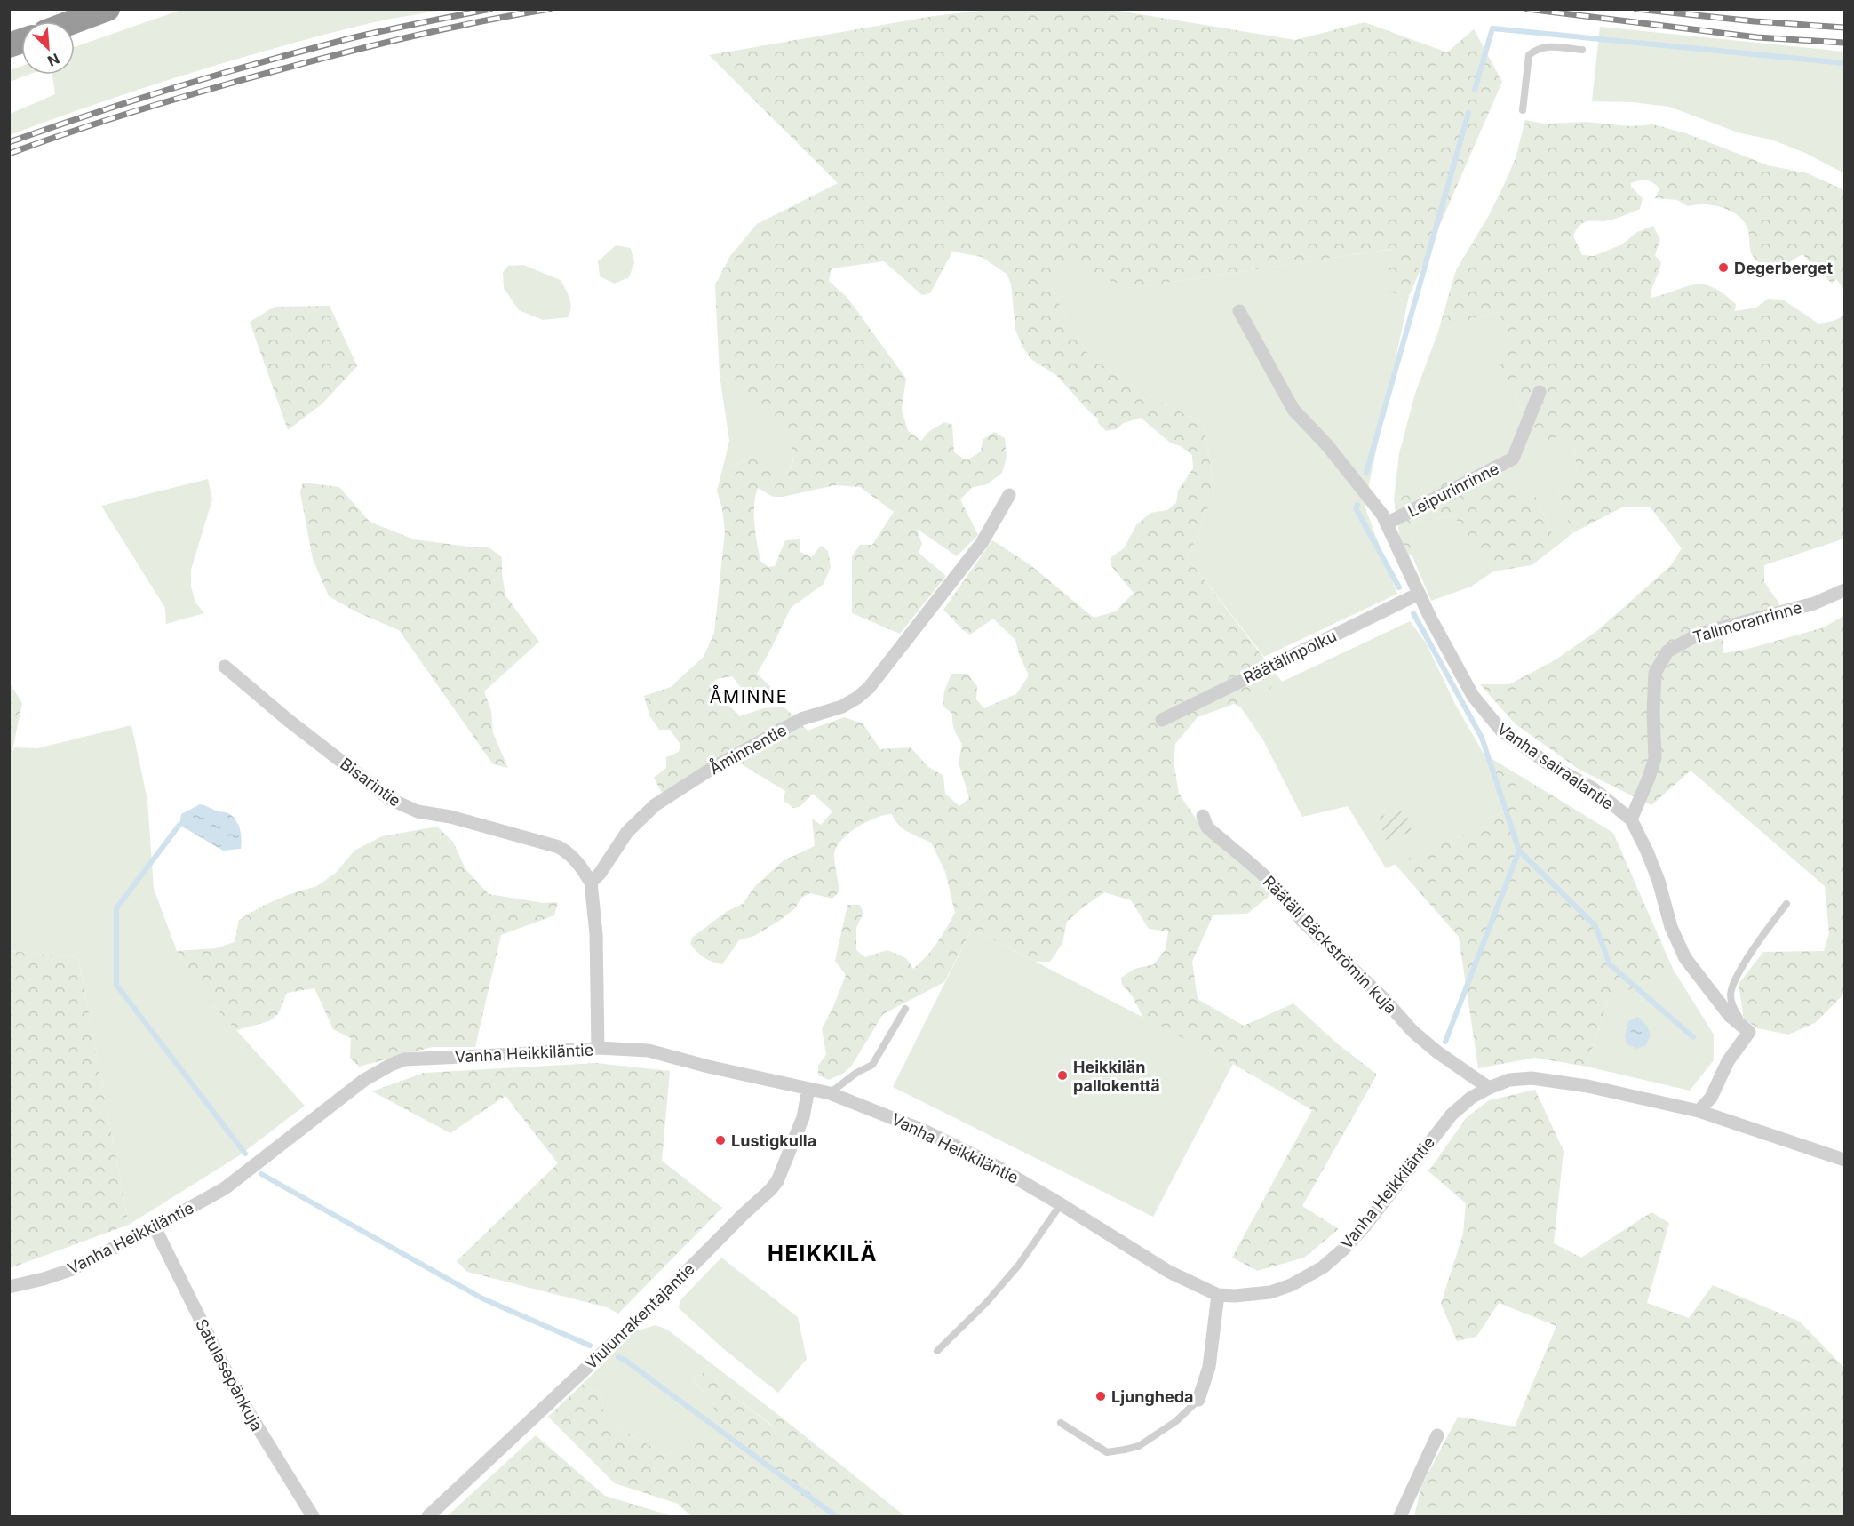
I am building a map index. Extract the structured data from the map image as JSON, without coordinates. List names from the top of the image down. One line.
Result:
{"streets":{"street":["Leipurinrinne","Tallmoranrinne","Räätälinpolku","Åminnentie","Vanha sairaalantie","Bisarintie","Räätäli Bäckströmin kuja","Vanha Heikkiläntie","Viulunrakentajantie","Satulasepänkuja"]},"crossings":[["Leipurinrinne","Vanha sairaalantie"],["Tallmoranrinne","Vanha sairaalantie"],["Räätälinpolku","Vanha sairaalantie"],["Åminnentie","Bisarintie"],["Räätäli Bäckströmin kuja","Vanha Heikkiläntie"],["Vanha Heikkiläntie","Viulunrakentajantie"],["Vanha Heikkiläntie","Satulasepänkuja"]],"districts":["ÅMINNE","HEIKKILÄ"],"places":["Degerberget","Heikkilän pallokenttä","Lustigkulla","Ljungheda"],"north":"bottom right"}
